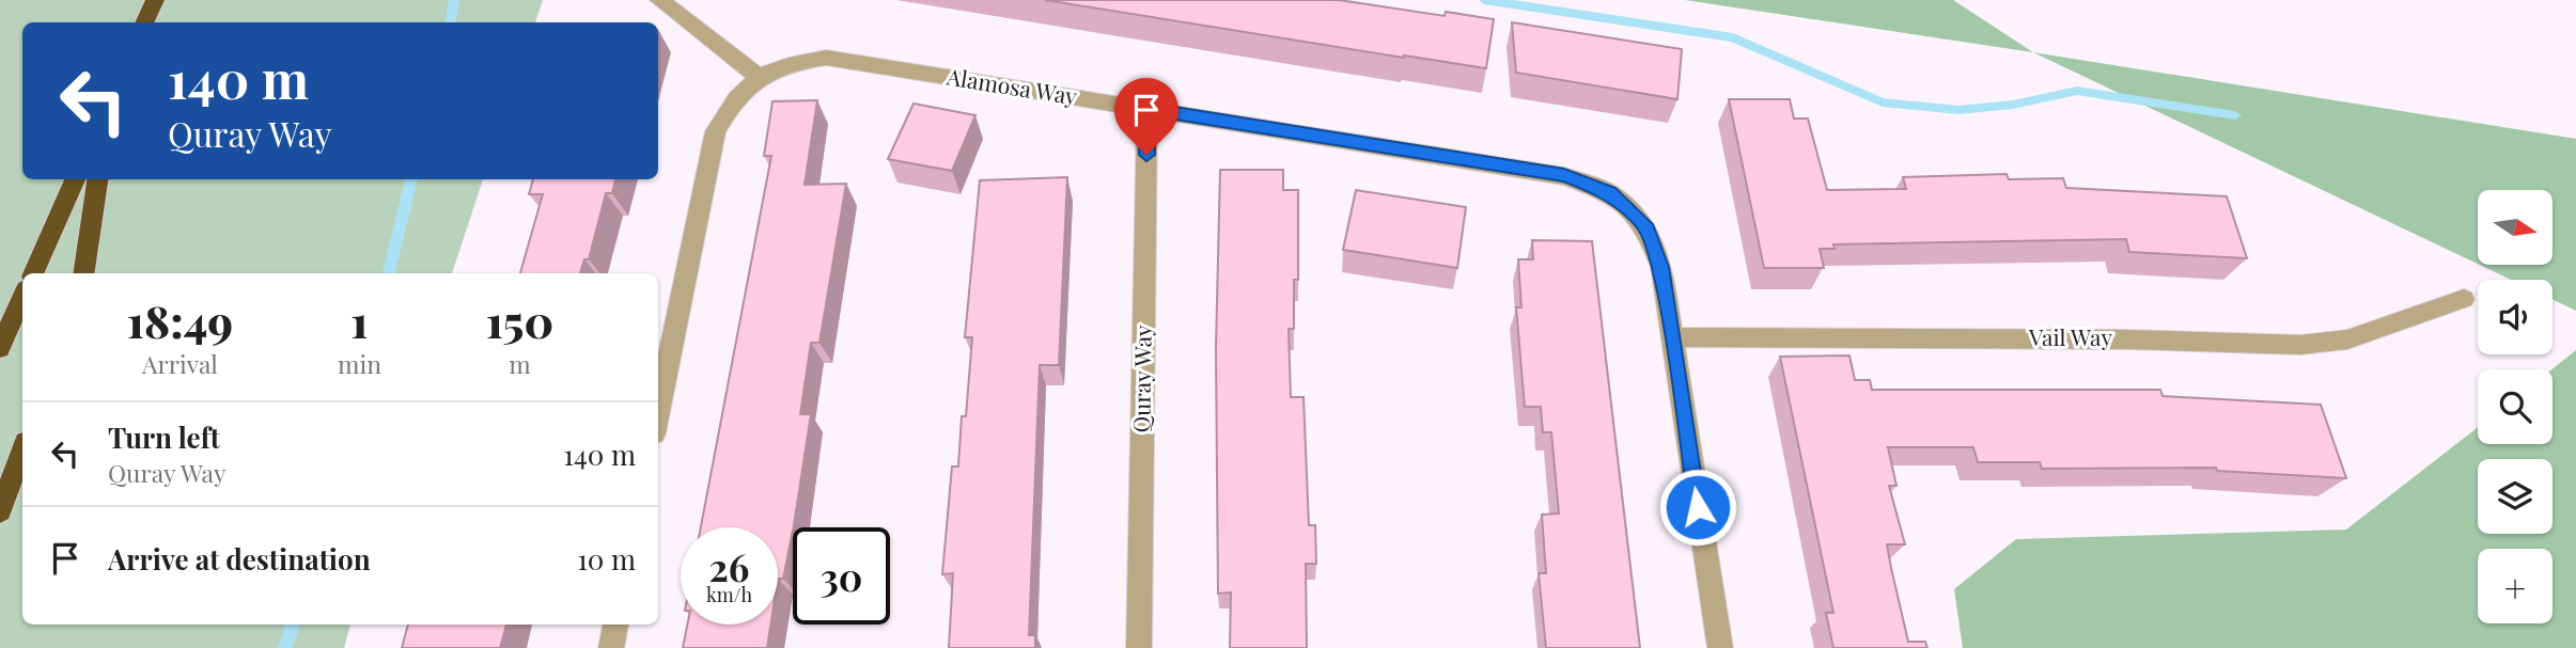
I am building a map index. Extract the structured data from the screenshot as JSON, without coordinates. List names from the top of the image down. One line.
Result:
{"streets":{"street":["Alamosa Way","Vail Way","Quray Way"]},"crossings":[["Alamosa Way","Vail Way"],["Alamosa Way","Quray Way"]],"north":"right","page":{"turn":["140 m","Quray Way"],"map_buttons":"+","eta":["18:49","Arrival","1","min","150","m"],"list":[{"name":"Turn left","note":"Quray Way","value":"140 m"},{"name":"Arrive at destination","value":"10 m"}],"speed":"26 km/h","limit":"30"}}
